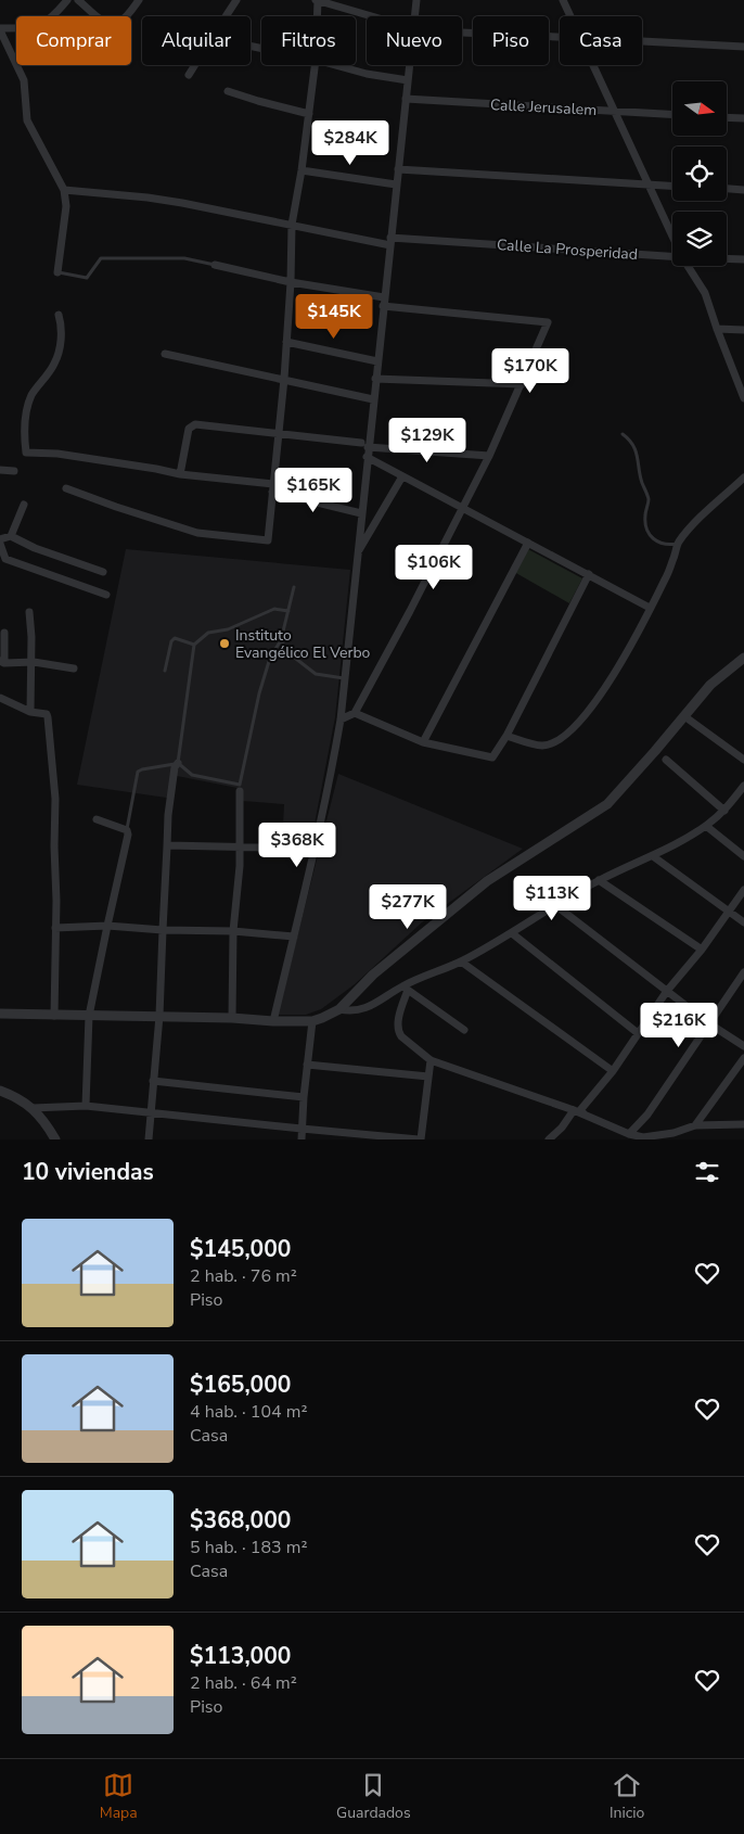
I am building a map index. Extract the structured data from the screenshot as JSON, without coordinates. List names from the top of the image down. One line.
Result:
{"streets":{"street":["Calle Jerusalem","Calle La Prosperidad"]},"places":["Instituto Evangélico El Verbo"],"north":"right","page":{"chip":["Comprar","Alquilar","Filtros","Nuevo","Piso","Casa"],"price":["$284K","$145K","$170K","$129K","$165K","$106K","$368K","$113K","$277K","$216K"],"heading":"10 viviendas","list":[{"name":"$145,000","note":"2 hab. · 76 m² · Piso"},{"name":"$165,000","note":"4 hab. · 104 m² · Casa"},{"name":"$368,000","note":"5 hab. · 183 m² · Casa"},{"name":"$113,000","note":"2 hab. · 64 m² · Piso"}],"tabs":["Mapa","Guardados","Inicio"]}}
